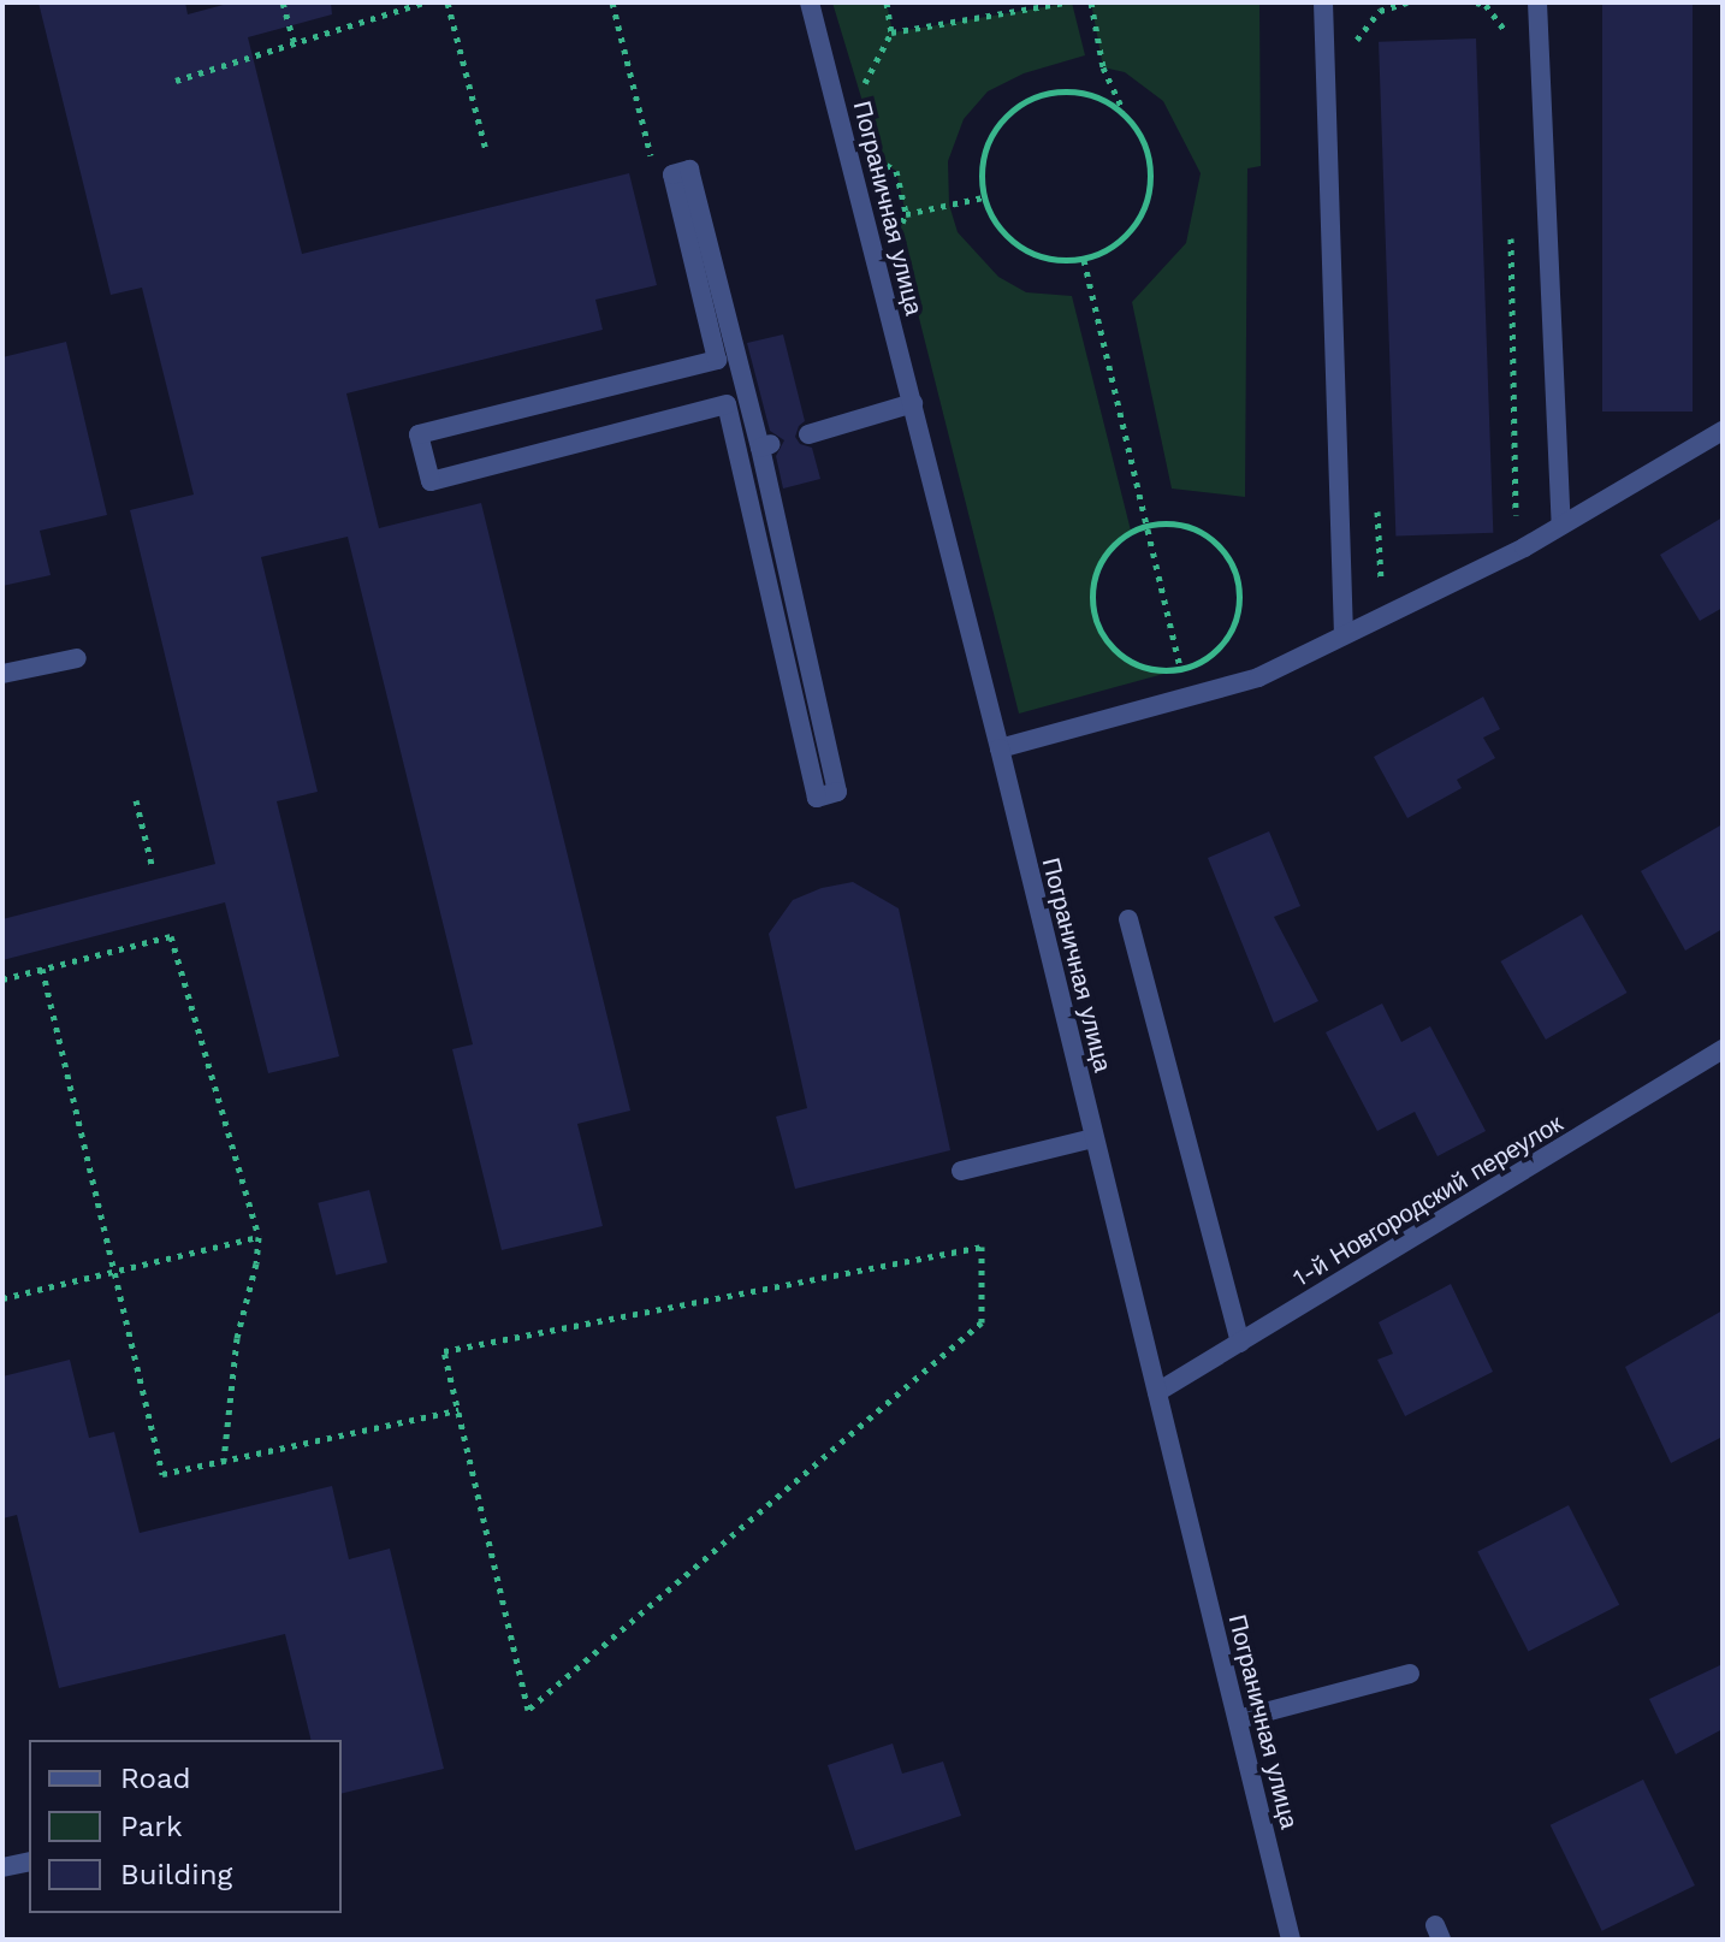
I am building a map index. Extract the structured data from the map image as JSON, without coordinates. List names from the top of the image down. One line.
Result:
{"streets":{"street":["Пограничная улица","1-й Новгородский переулок"]},"crossings":[["Пограничная улица","1-й Новгородский переулок"]],"legend":["Road","Park","Building"]}
